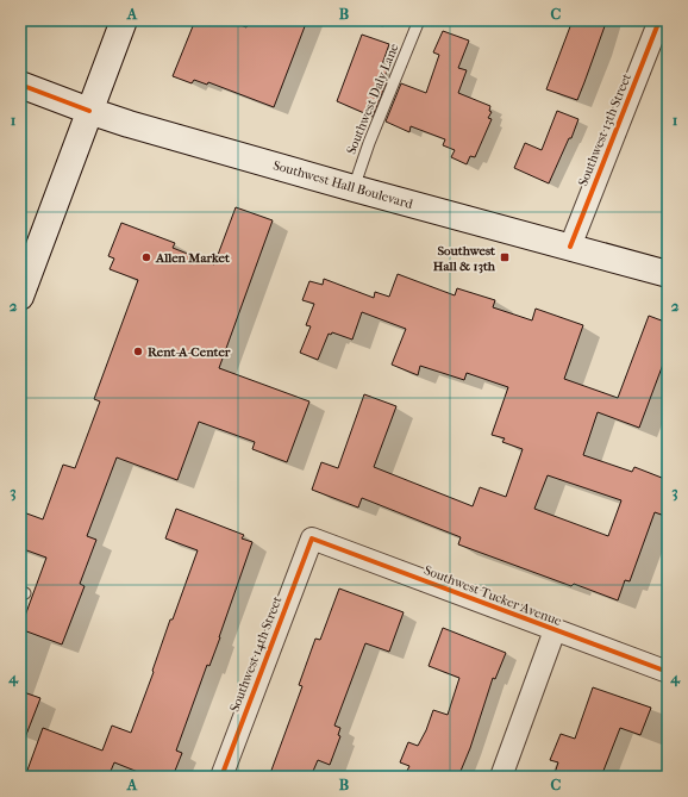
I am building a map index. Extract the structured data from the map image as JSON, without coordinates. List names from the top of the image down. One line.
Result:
{"streets":{"main road":["Southwest Hall Boulevard"],"street":["Southwest 13th Street","Southwest Tucker Avenue","Southwest 14th Street"],"lane":["Southwest Daly Lane"]},"crossings":[["Southwest Daly Lane","Southwest Hall Boulevard"],["Southwest 13th Street","Southwest Hall Boulevard"],["Southwest Tucker Avenue","Southwest 14th Street"]],"places":{"other":["Allen Market","Rent-A-Center"],"transit":["Southwest Hall & 13th"]},"grid":{"columns":["A","B","C"],"rows":["1","2","3","4"]}}
